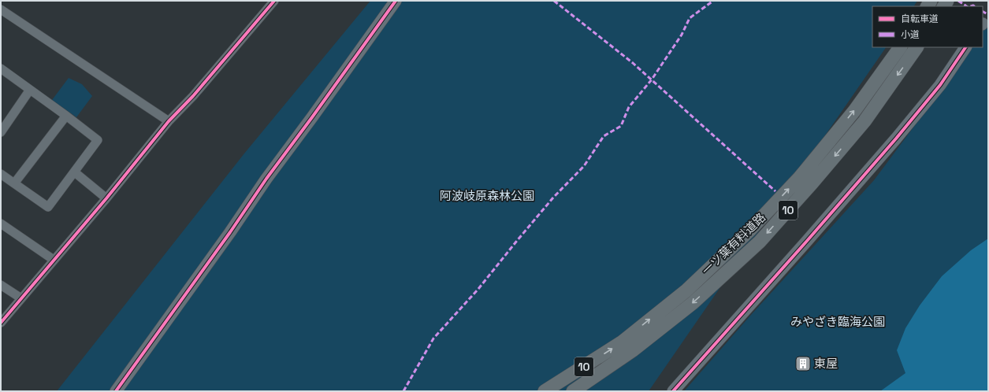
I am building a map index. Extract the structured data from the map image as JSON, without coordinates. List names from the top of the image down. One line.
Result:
{"streets":{"main road":["10","一ツ葉有料道路"]},"parks":["阿波岐原森林公園","みやざき臨海公園"],"places":{"building":["東屋"]},"legend":["自転車道","小道"]}
